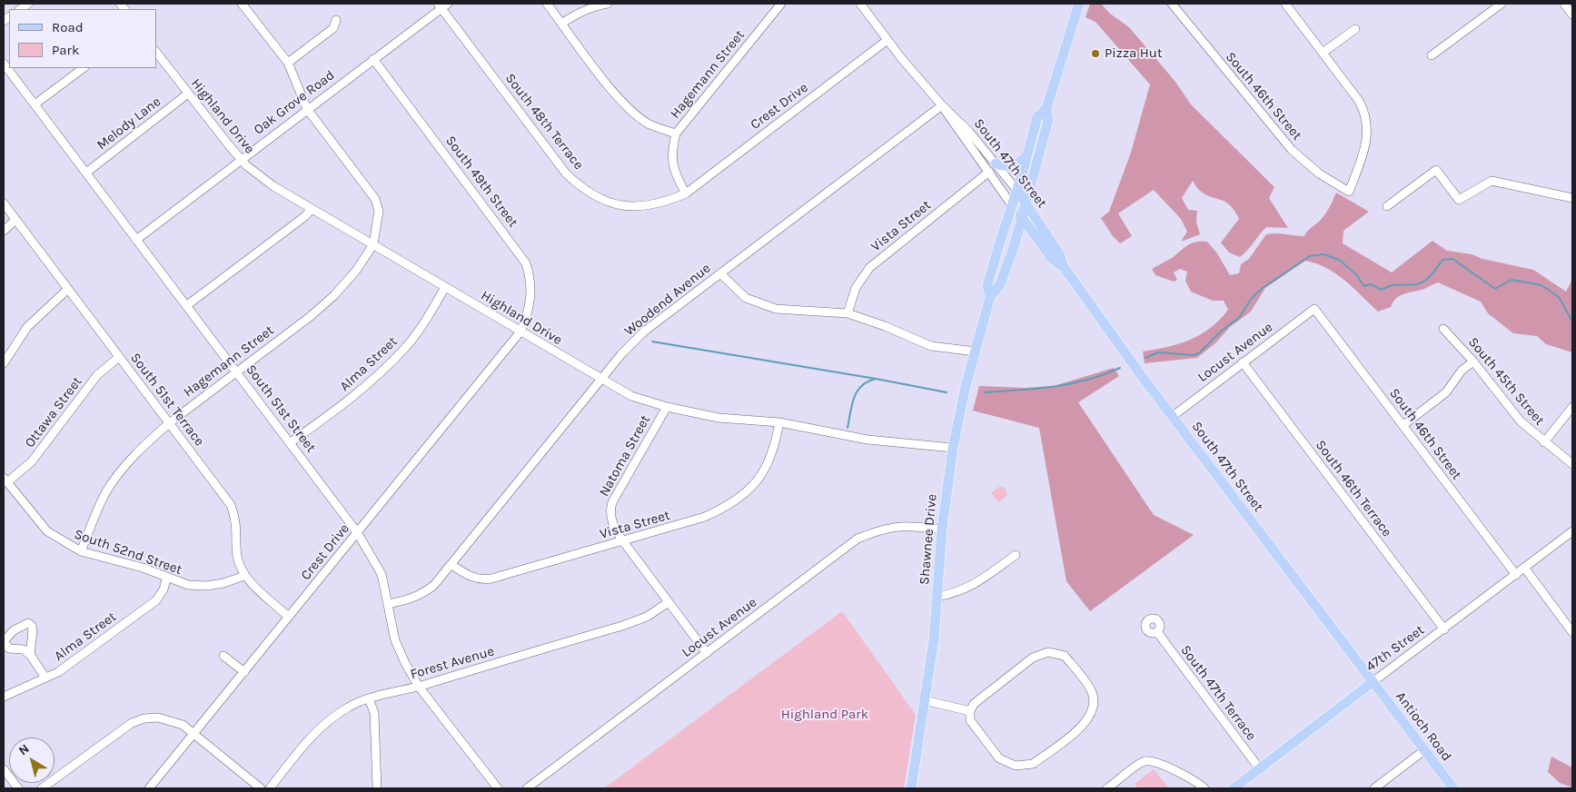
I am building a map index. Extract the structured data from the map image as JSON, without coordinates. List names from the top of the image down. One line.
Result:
{"streets":{"main road":["South 47th Street","Shawnee Drive","47th Street","Antioch Road"],"street":["Hagemann Street","South 46th Street","Oak Grove Road","Crest Drive","Highland Drive","South 48th Terrace","Melody Lane","South 49th Street","Vista Street","Woodend Avenue","Locust Avenue","Alma Street","South 45th Street","South 51st Terrace","South 51st Street","Ottawa Street","Natoma Street","South 46th Terrace","South 52nd Street","Forest Avenue","South 47th Terrace"]},"crossings":[["Hagemann Street","Crest Drive"],["Hagemann Street","Highland Drive"],["Hagemann Street","South 48th Terrace"],["Hagemann Street","South 51st Terrace"],["Hagemann Street","South 51st Street"],["Hagemann Street","South 52nd Street"],["South 46th Street","Locust Avenue"],["South 46th Street","47th Street"],["Oak Grove Road","Highland Drive"],["Oak Grove Road","South 48th Terrace"],["Oak Grove Road","South 49th Street"],["Oak Grove Road","South 51st Street"],["Crest Drive","Highland Drive"],["Crest Drive","South 48th Terrace"],["Crest Drive","South 47th Street"],["Crest Drive","South 49th Street"],["Crest Drive","South 51st Street"],["Highland Drive","Melody Lane"],["Highland Drive","South 49th Street"],["Highland Drive","Vista Street"],["Highland Drive","Woodend Avenue"],["Highland Drive","Alma Street"],["Highland Drive","Natoma Street"],["Highland Drive","Shawnee Drive"],["Melody Lane","South 51st Street"],["South 47th Street","Vista Street"],["South 47th Street","Woodend Avenue"],["South 47th Street","Locust Avenue"],["South 47th Street","Shawnee Drive"],["South 47th Street","47th Street"],["South 47th Street","Antioch Road"],["Vista Street","Woodend Avenue"],["Vista Street","Natoma Street"],["Woodend Avenue","South 51st Street"],["Locust Avenue","South 46th Terrace"],["Locust Avenue","Shawnee Drive"],["Alma Street","South 51st Street"],["Alma Street","South 52nd Street"],["South 51st Terrace","Ottawa Street"],["South 51st Terrace","South 52nd Street"],["South 51st Street","Forest Avenue"],["Ottawa Street","South 52nd Street"],["South 46th Terrace","47th Street"],["47th Street","South 47th Terrace"],["47th Street","Antioch Road"]],"parks":["Highland Park"],"places":["Pizza Hut"],"legend":["Road","Park"],"north":"top left"}
